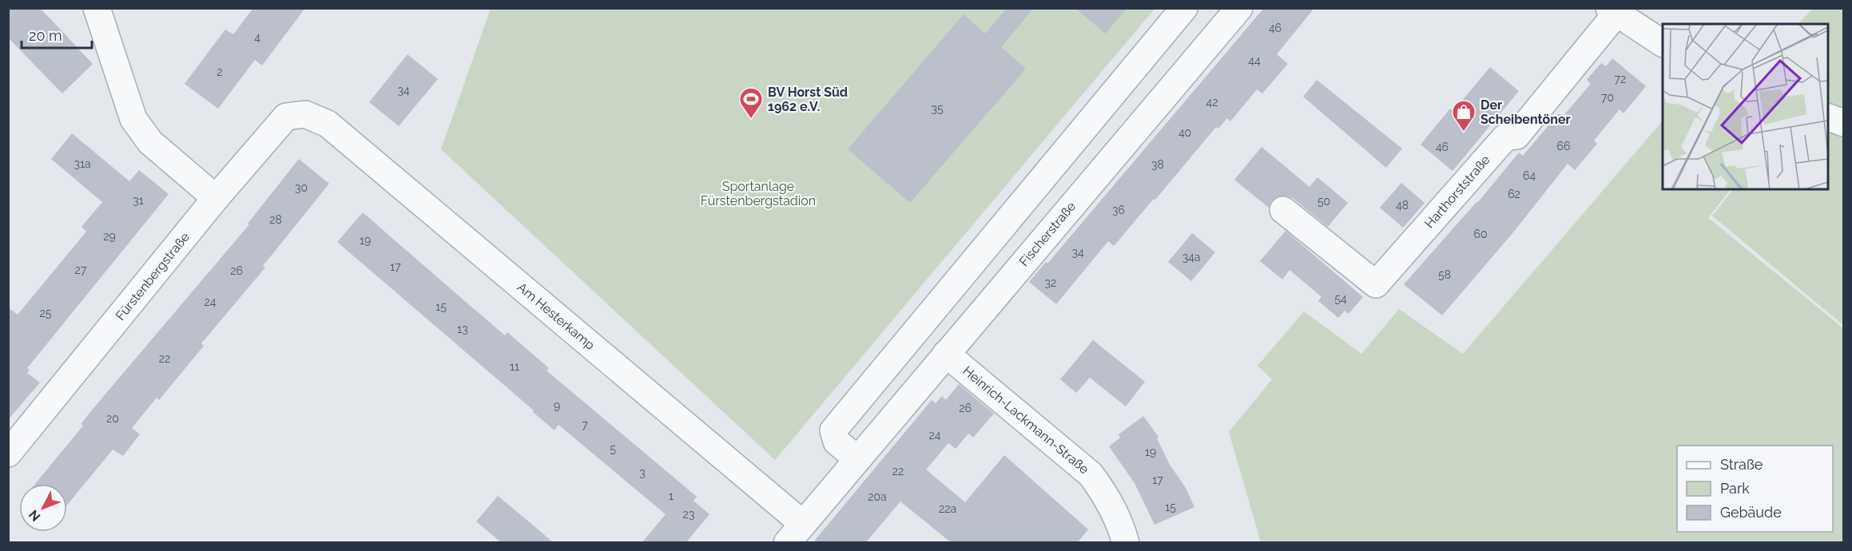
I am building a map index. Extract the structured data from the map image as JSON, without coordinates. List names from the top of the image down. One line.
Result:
{"streets":{"street":["Harthorststraße","Fischerstraße","Fürstenbergstraße","Am Hesterkamp","Heinrich-Lackmann-Straße"]},"crossings":[["Fischerstraße","Am Hesterkamp"],["Fischerstraße","Heinrich-Lackmann-Straße"],["Fürstenbergstraße","Am Hesterkamp"]],"parks":["Sportanlage Fürstenbergstadion"],"places":{"sports":["BV Horst Süd 1962 e.V."],"shop":["Der Scheibentöner"]},"house_numbers":["46","4","44","2","72","34","70","42","35","40","66","46","31a","38","64","30","62","31","50","48","36","28","60","29","19","34","34a","17","27","26","58","32","54","24","15","25","13","22","11","9","26","20","7","24","5","19","22","3","17","1","20a","15","22a","23"],"legend":["Straße","Park","Gebäude"],"scale_bar":"20 m","north":"bottom left"}
